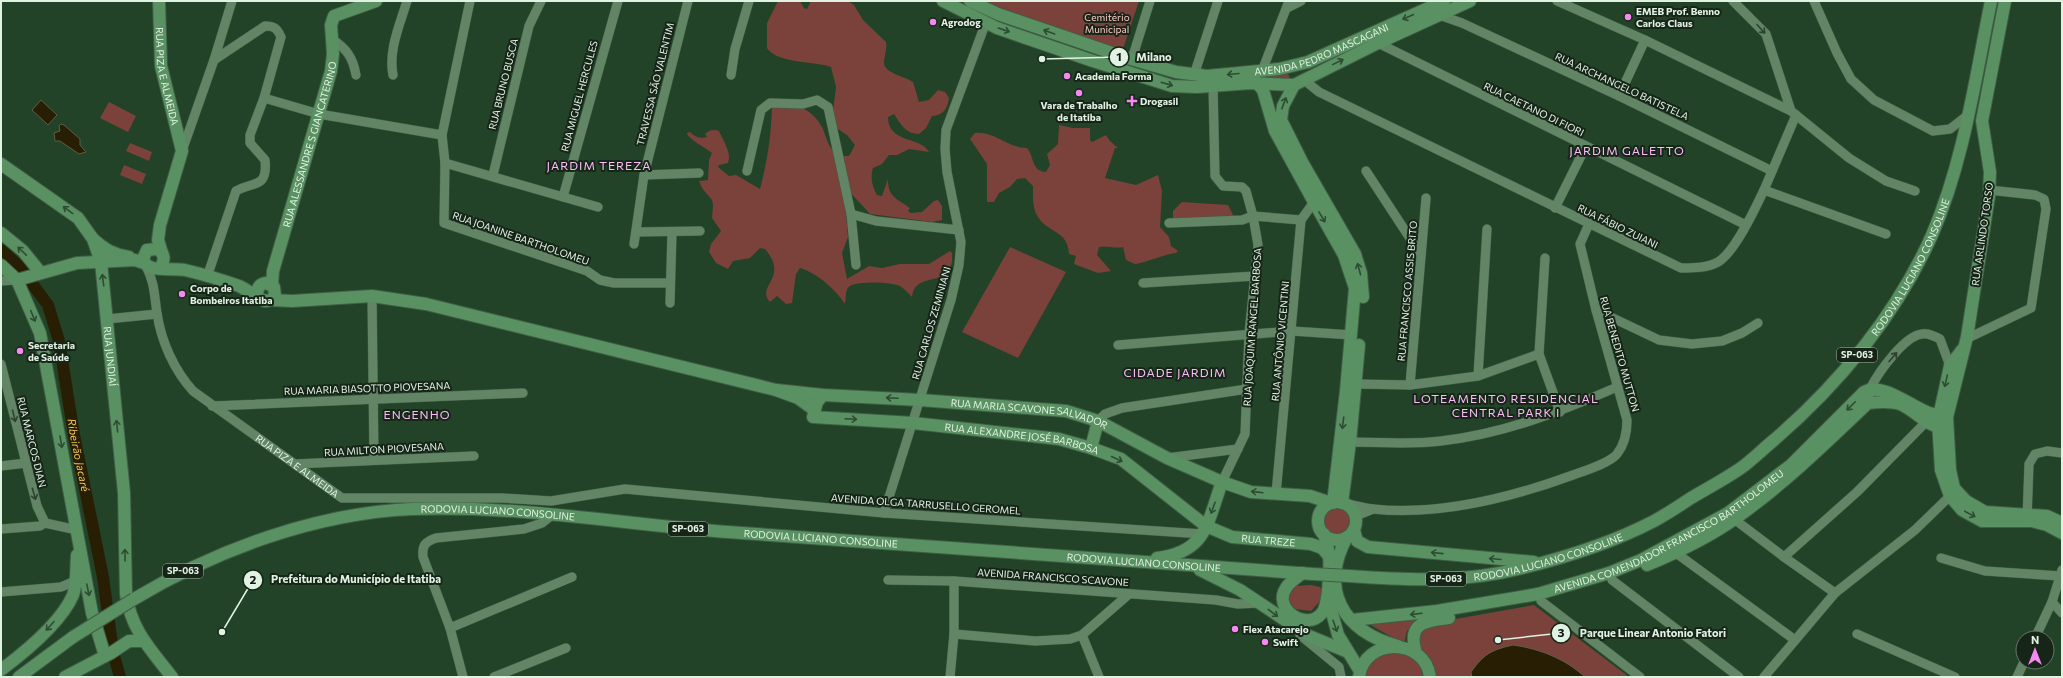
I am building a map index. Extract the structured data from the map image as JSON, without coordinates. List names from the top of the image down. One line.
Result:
{"streets":{"main road":["AVENIDA PEDRO MASCAGANI","RUA PIZA E ALMEIDA","RUA ALESSANDRE S GIANCATERINO","RUA ARLINDO TORSO","RODOVIA LUCIANO CONSOLINE","RUA JOAQUIM RANGEL BARBOSA","SP-063","RUA JUNDIAÍ","RUA MARIA SCAVONE SALVADOR","RUA ALEXANDRE JOSÉ BARBOSA","AVENIDA COMENDADOR FRANCISCO BARTHOLOMEU","RUA TREZE"],"street":["RUA BRUNO BUSCA","TRAVESSA SÃO VALENTIM","RUA ARCHANGELO BATISTELA","RUA MIGUEL HERCULES","RUA CAETANO DI FIORI","RUA FÁBIO ZUIANI","RUA JOANINE BARTHOLOMEU","RUA FRANCISCO ASSIS BRITO","RUA CARLOS ZEMINIANI","RUA ANTÔNIO VICENTINI","RUA BENEDITO MUTTON","RUA MARIA BIASOTTO PIOVESANA","RUA MARCOS DIAN","RUA MILTON PIOVESANA","AVENIDA OLGA TARRUSELLO GEROMEL","AVENIDA FRANCISCO SCAVONE"]},"crossings":[["AVENIDA PEDRO MASCAGANI","RUA ARCHANGELO BATISTELA"],["AVENIDA PEDRO MASCAGANI","RUA CAETANO DI FIORI"],["AVENIDA PEDRO MASCAGANI","RUA FÁBIO ZUIANI"],["RUA PIZA E ALMEIDA","RUA MARIA BIASOTTO PIOVESANA"],["RUA PIZA E ALMEIDA","RUA MILTON PIOVESANA"],["RUA PIZA E ALMEIDA","AVENIDA OLGA TARRUSELLO GEROMEL"],["RUA ARCHANGELO BATISTELA","RUA FÁBIO ZUIANI"],["RUA CAETANO DI FIORI","RUA FÁBIO ZUIANI"],["RUA FÁBIO ZUIANI","RUA BENEDITO MUTTON"],["RODOVIA LUCIANO CONSOLINE","RUA JUNDIAÍ"],["RUA CARLOS ZEMINIANI","RUA MARIA SCAVONE SALVADOR"],["RUA CARLOS ZEMINIANI","RUA ALEXANDRE JOSÉ BARBOSA"],["RUA CARLOS ZEMINIANI","AVENIDA OLGA TARRUSELLO GEROMEL"],["RUA JOAQUIM RANGEL BARBOSA","RUA MARIA SCAVONE SALVADOR"],["RUA JOAQUIM RANGEL BARBOSA","RUA ALEXANDRE JOSÉ BARBOSA"],["RUA JOAQUIM RANGEL BARBOSA","AVENIDA OLGA TARRUSELLO GEROMEL"],["RUA JOAQUIM RANGEL BARBOSA","RUA TREZE"],["RUA ANTÔNIO VICENTINI","RUA MARIA SCAVONE SALVADOR"],["RUA ALEXANDRE JOSÉ BARBOSA","AVENIDA OLGA TARRUSELLO GEROMEL"],["RUA ALEXANDRE JOSÉ BARBOSA","RUA TREZE"],["AVENIDA OLGA TARRUSELLO GEROMEL","RUA TREZE"]],"one_way":["RUA ALEXANDRE JOSÉ BARBOSA","RUA MARCOS DIAN"],"districts":["JARDIM GALETTO","JARDIM TEREZA","CIDADE JARDIM","LOTEAMENTO RESIDENCIAL CENTRAL PARK I","ENGENHO"],"water":["Ribeirão Jacaré"],"parks":["Cemitério Municipal"],"places":{"other":["EMEB Prof. Benno Carlos Claus","Agrodog","Milano","Academia Forma","Vara de Trabalho de Itatiba","Corpo de Bombeiros Itatiba","Secretaria de Saúde","Flex Atacarejo","Prefeitura do Município de Itatiba","Parque Linear Antonio Fatori","Swift"],"health":["Drogasil"]},"north":"top"}
